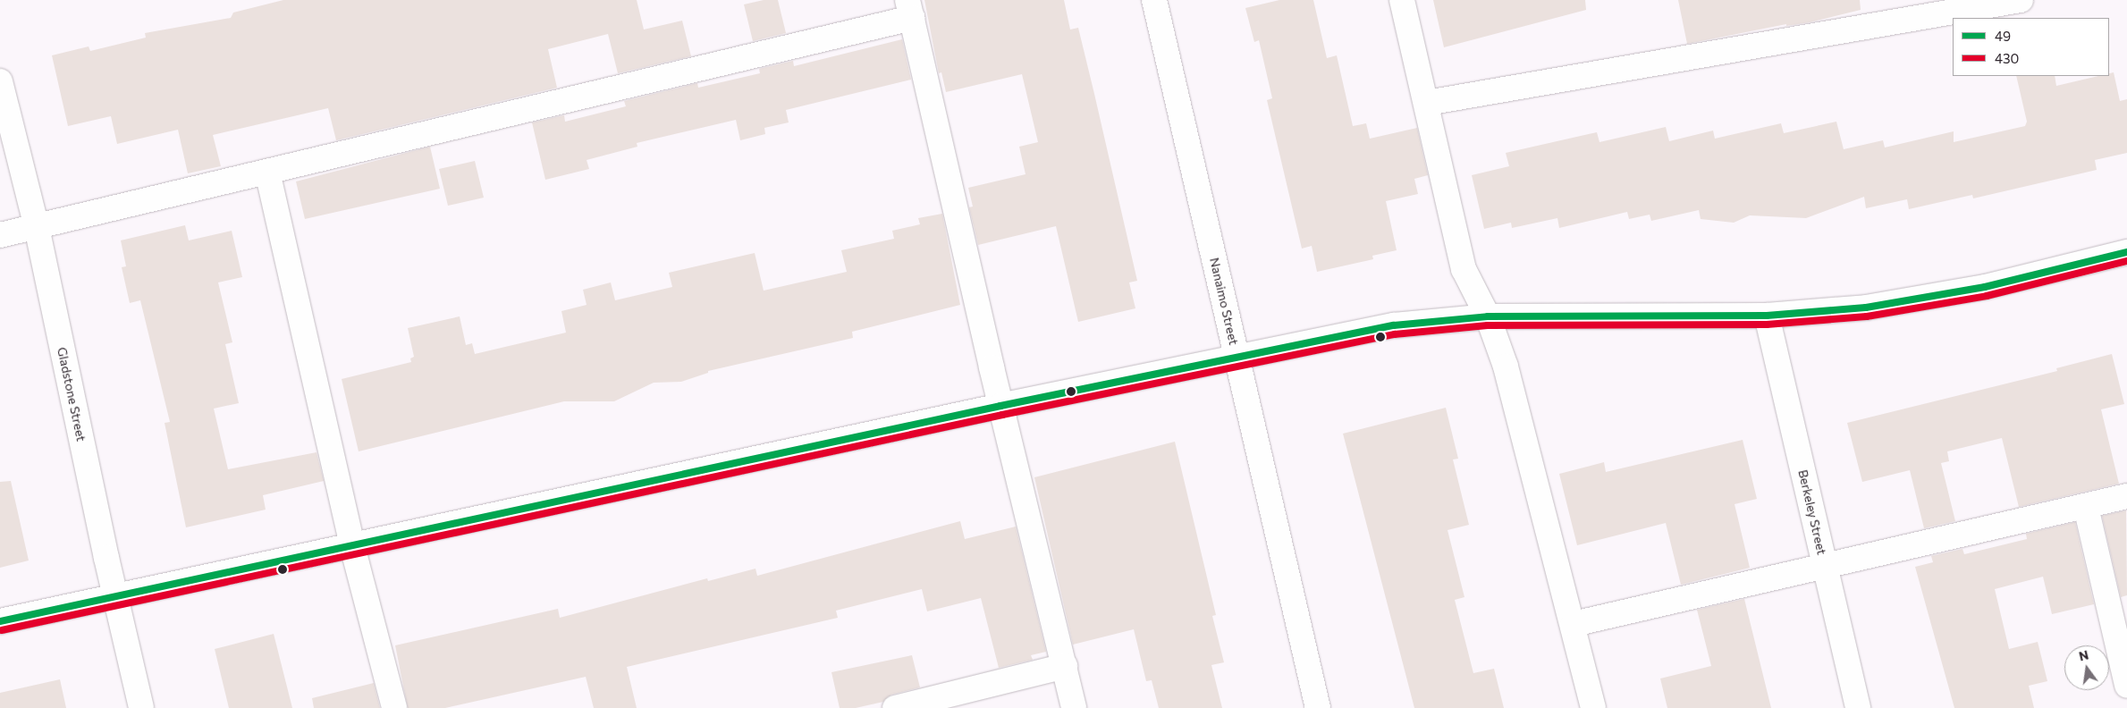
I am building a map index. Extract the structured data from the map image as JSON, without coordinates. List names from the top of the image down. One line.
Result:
{"streets":{"street":["Nanaimo Street","Gladstone Street","Berkeley Street"]},"lines":["transit line 49","transit line 430"],"legend":["49","430"],"north":"top"}
